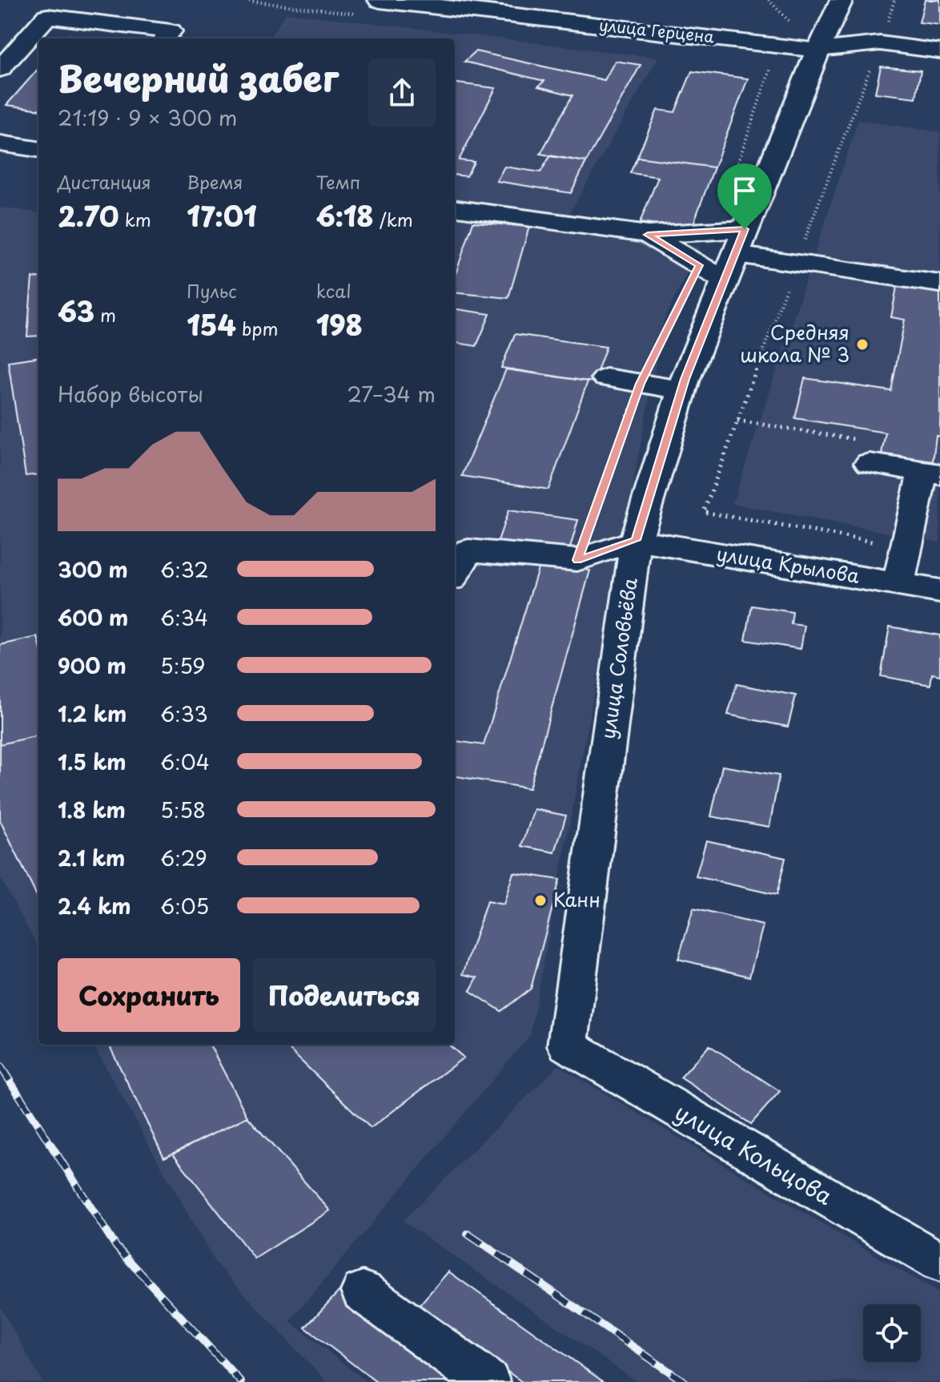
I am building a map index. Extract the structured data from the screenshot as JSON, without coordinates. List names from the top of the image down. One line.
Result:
{"streets":{"main road":["улица Герцена","улица Крылова","улица Соловьёва"],"street":["улица Кольцова"]},"crossings":[["улица Герцена","улица Соловьёва"],["улица Крылова","улица Соловьёва"],["улица Соловьёва","улица Кольцова"]],"places":["Средняя школа № 3","Канн"],"page":{"heading":["Вечерний забег","21:19 · 9 × 300 m"],"stats":[["Дистанция","2.70 km"],["Время","17:01"],["Темп","6:18 /km"],["63 m"],["Пульс","154 bpm"],["kcal","198"]],"chart":["Набор высоты","27–34 m"],"list":[{"name":"300 m","note":"6:32"},{"name":"600 m","note":"6:34"},{"name":"900 m","note":"5:59"},{"name":"1.2 km","note":"6:33"},{"name":"1.5 km","note":"6:04"},{"name":"1.8 km","note":"5:58"},{"name":"2.1 km","note":"6:29"},{"name":"2.4 km","note":"6:05"}],"buttons":["Сохранить","Поделиться"]}}
